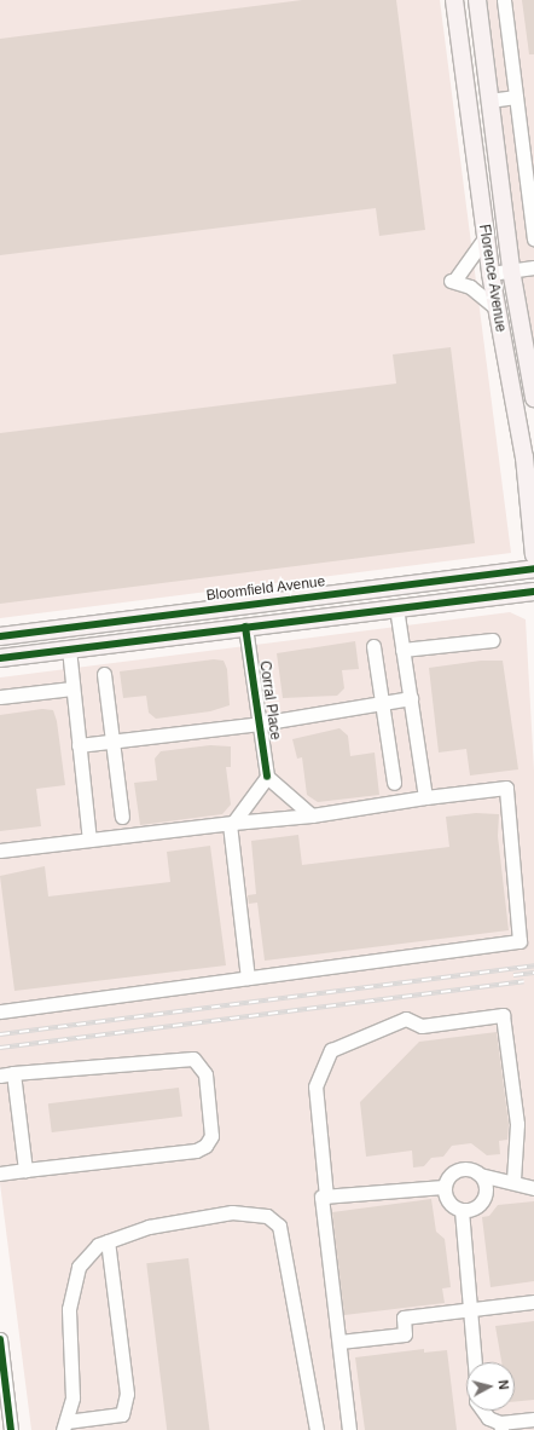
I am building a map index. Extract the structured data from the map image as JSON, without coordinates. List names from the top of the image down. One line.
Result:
{"streets":{"main road":["Florence Avenue","Bloomfield Avenue","Corral Place"]},"crossings":[["Bloomfield Avenue","Corral Place"]],"north":"right"}
